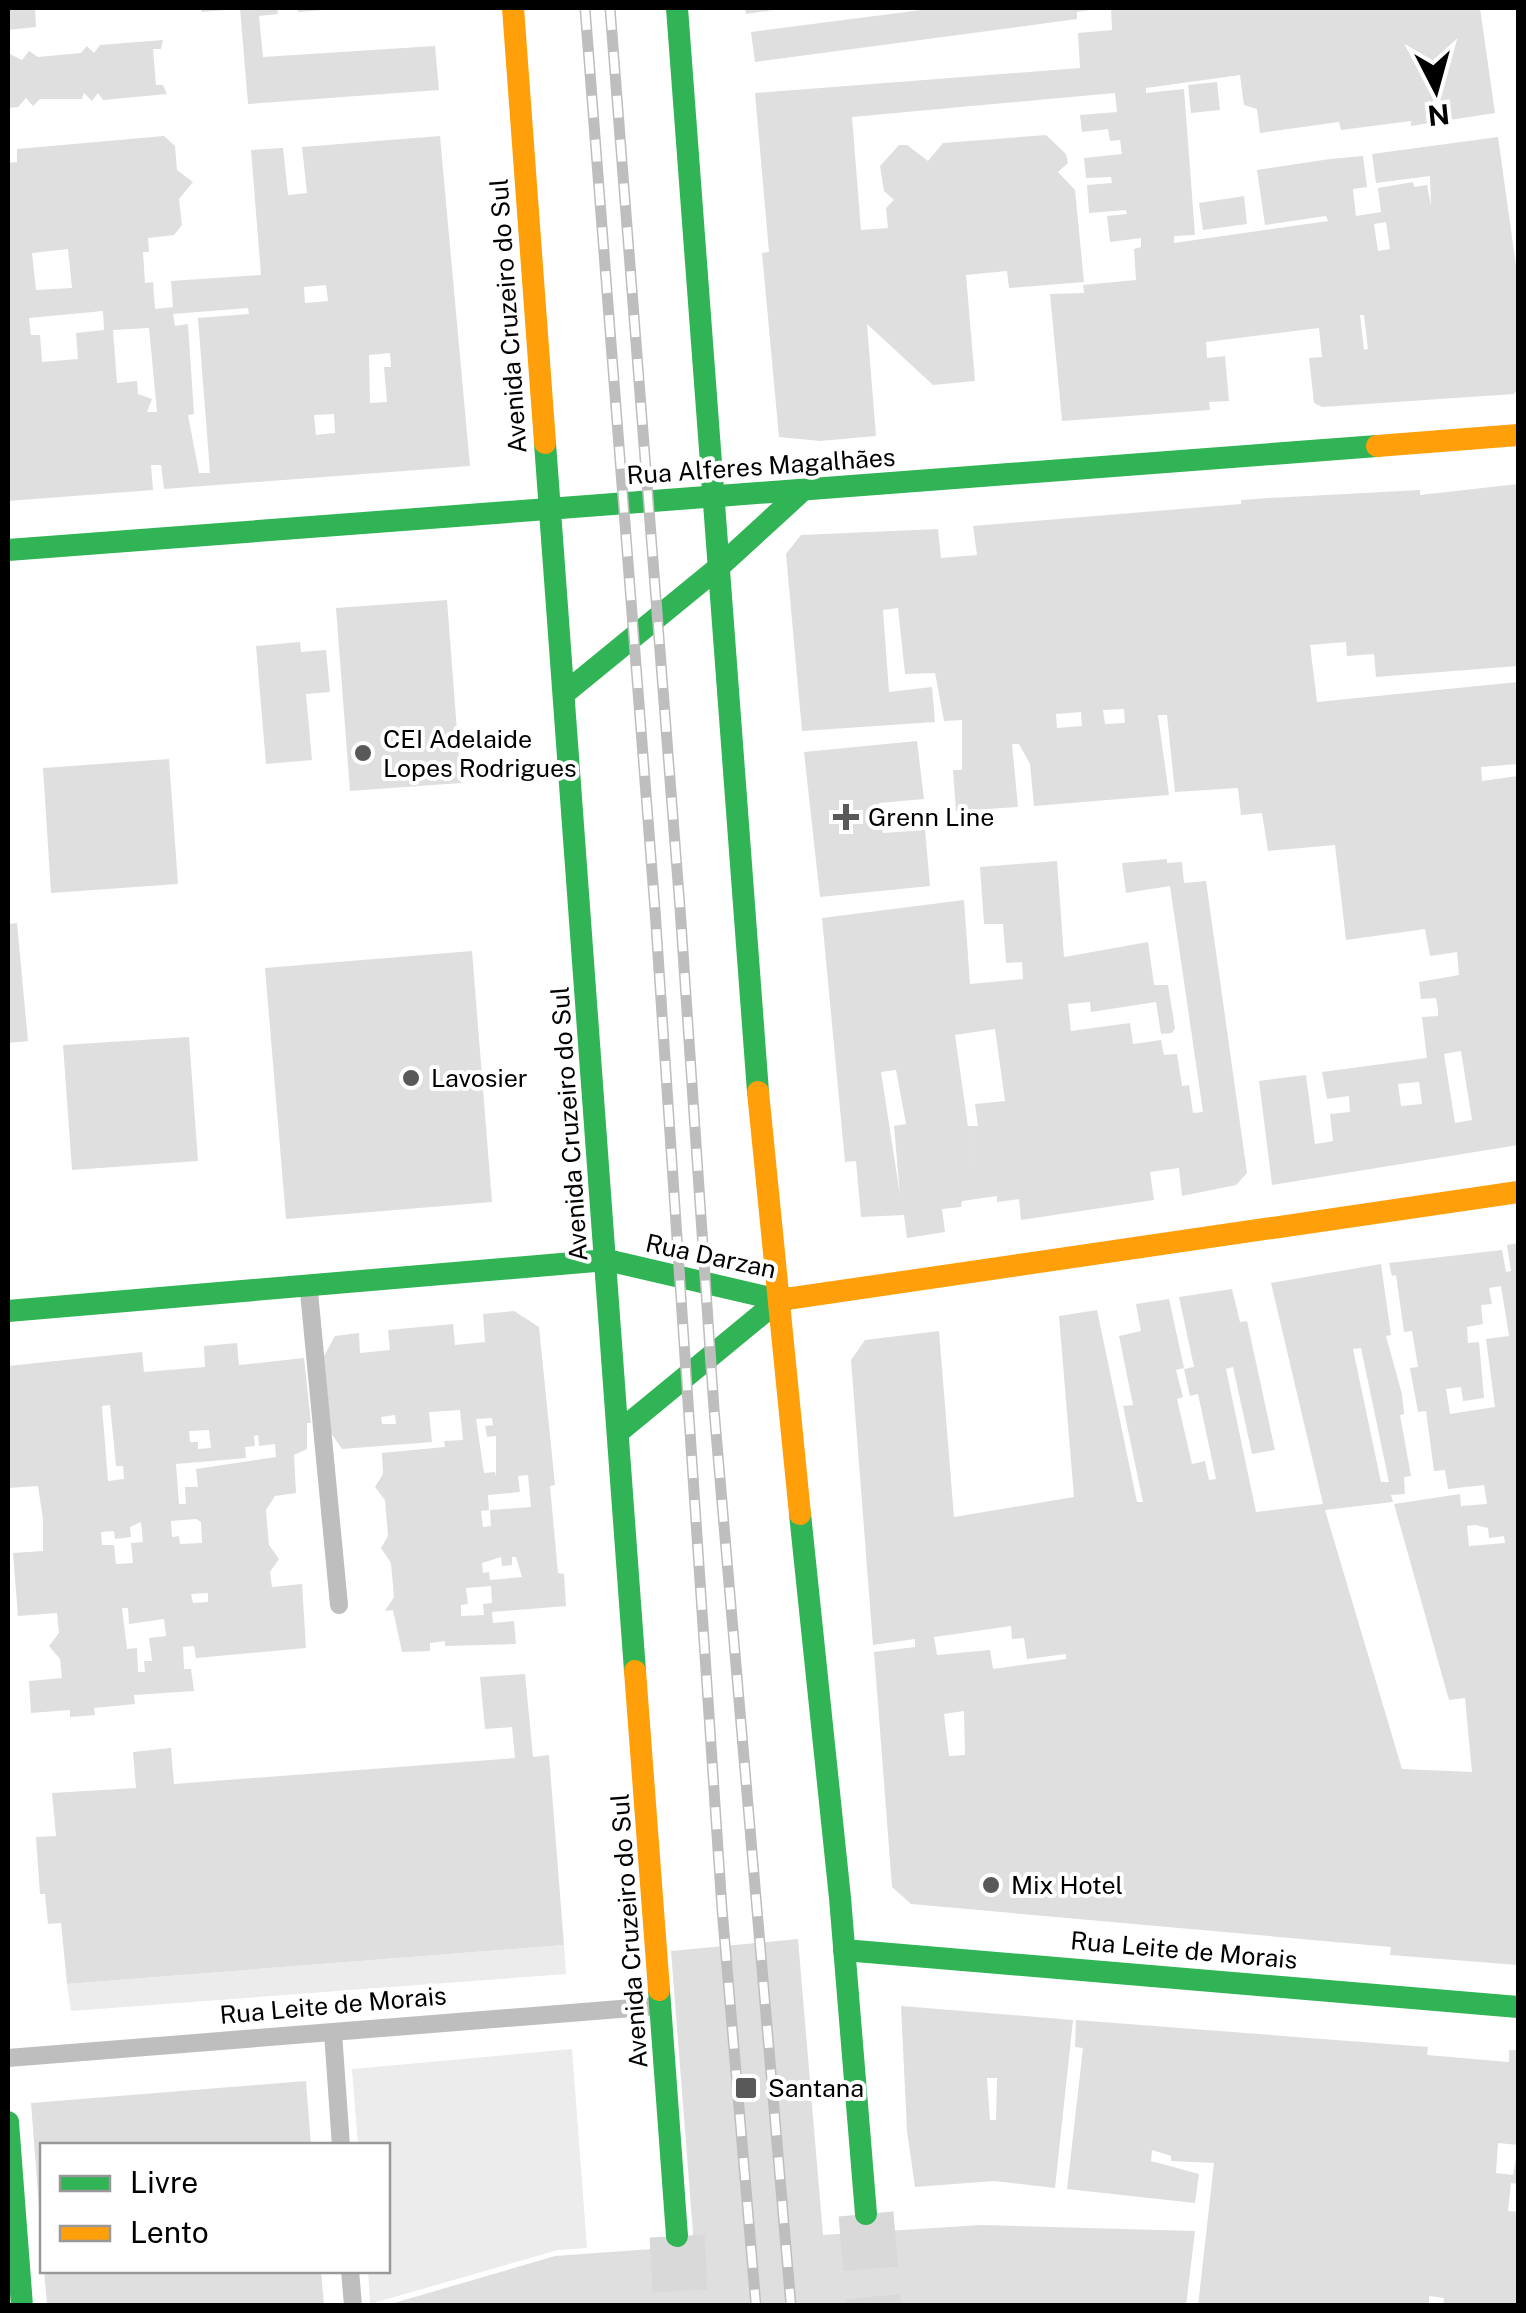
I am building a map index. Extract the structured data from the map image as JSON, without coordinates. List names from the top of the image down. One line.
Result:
{"streets":{"main road":["Avenida Cruzeiro do Sul","Rua Alferes Magalhães","Rua Darzan","Rua Leite de Morais"]},"crossings":[["Avenida Cruzeiro do Sul","Rua Alferes Magalhães"],["Avenida Cruzeiro do Sul","Rua Darzan"],["Avenida Cruzeiro do Sul","Rua Leite de Morais"]],"places":{"other":["CEI Adelaide Lopes Rodrigues","Lavosier","Mix Hotel"],"health":["Grenn Line"],"transit":["Santana"]},"legend":["Livre","Lento"],"north":"bottom"}
